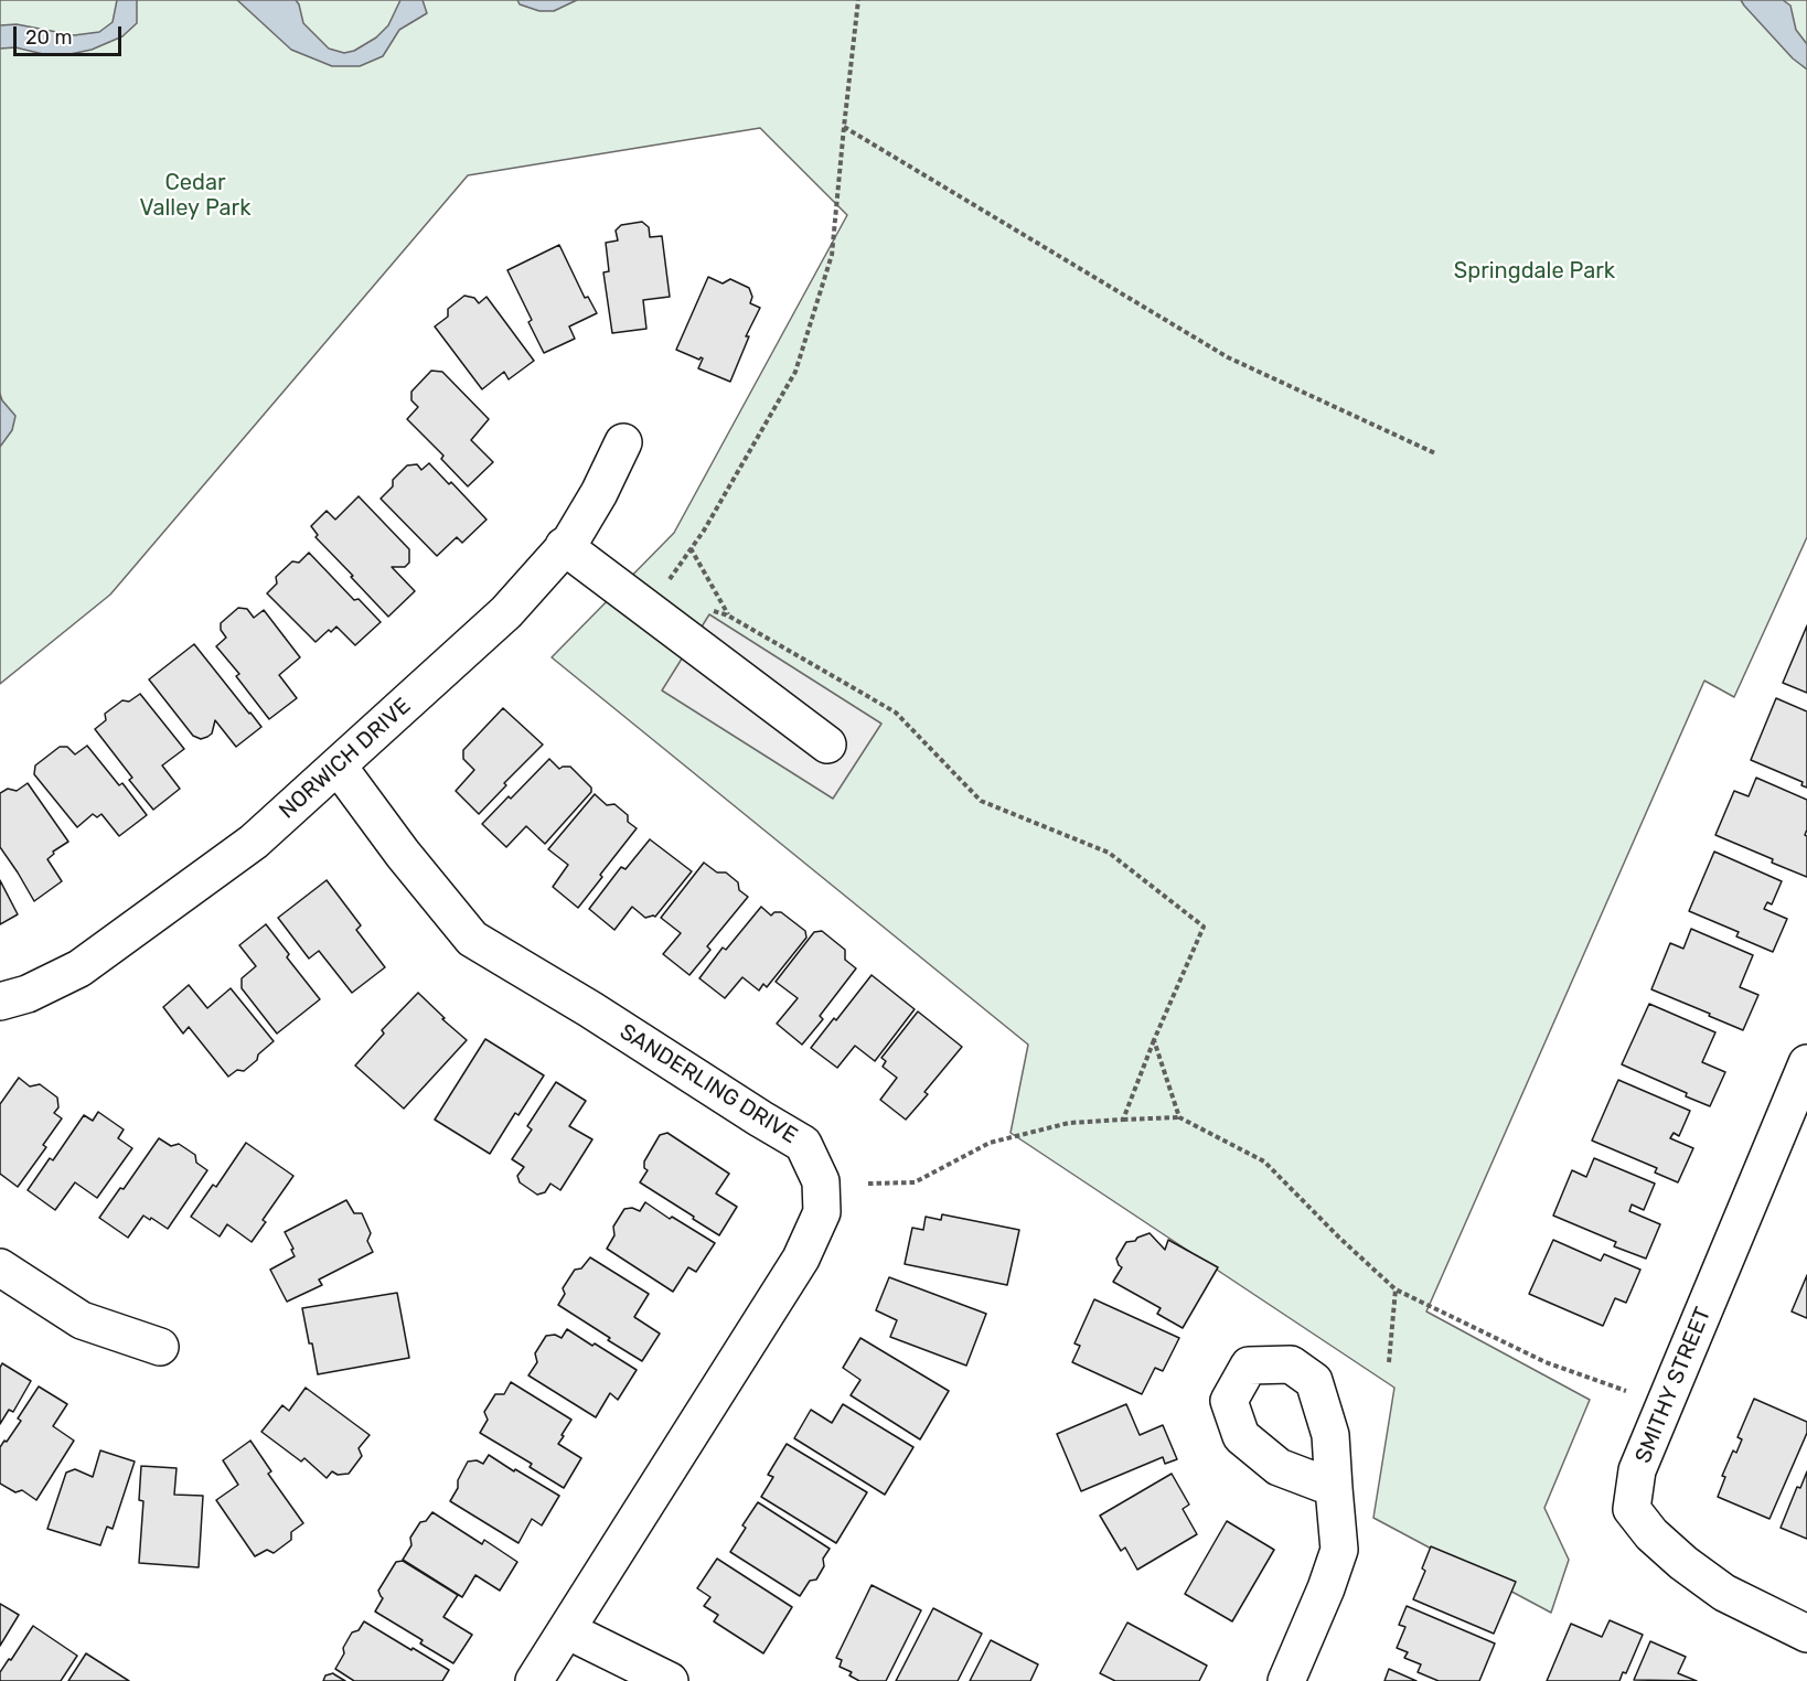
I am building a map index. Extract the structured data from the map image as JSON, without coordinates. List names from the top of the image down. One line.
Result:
{"streets":{"street":["NORWICH DRIVE","SANDERLING DRIVE","SMITHY STREET"]},"crossings":[["NORWICH DRIVE","SANDERLING DRIVE"]],"parks":["Cedar Valley Park","Springdale Park"],"scale_bar":"20 m"}
